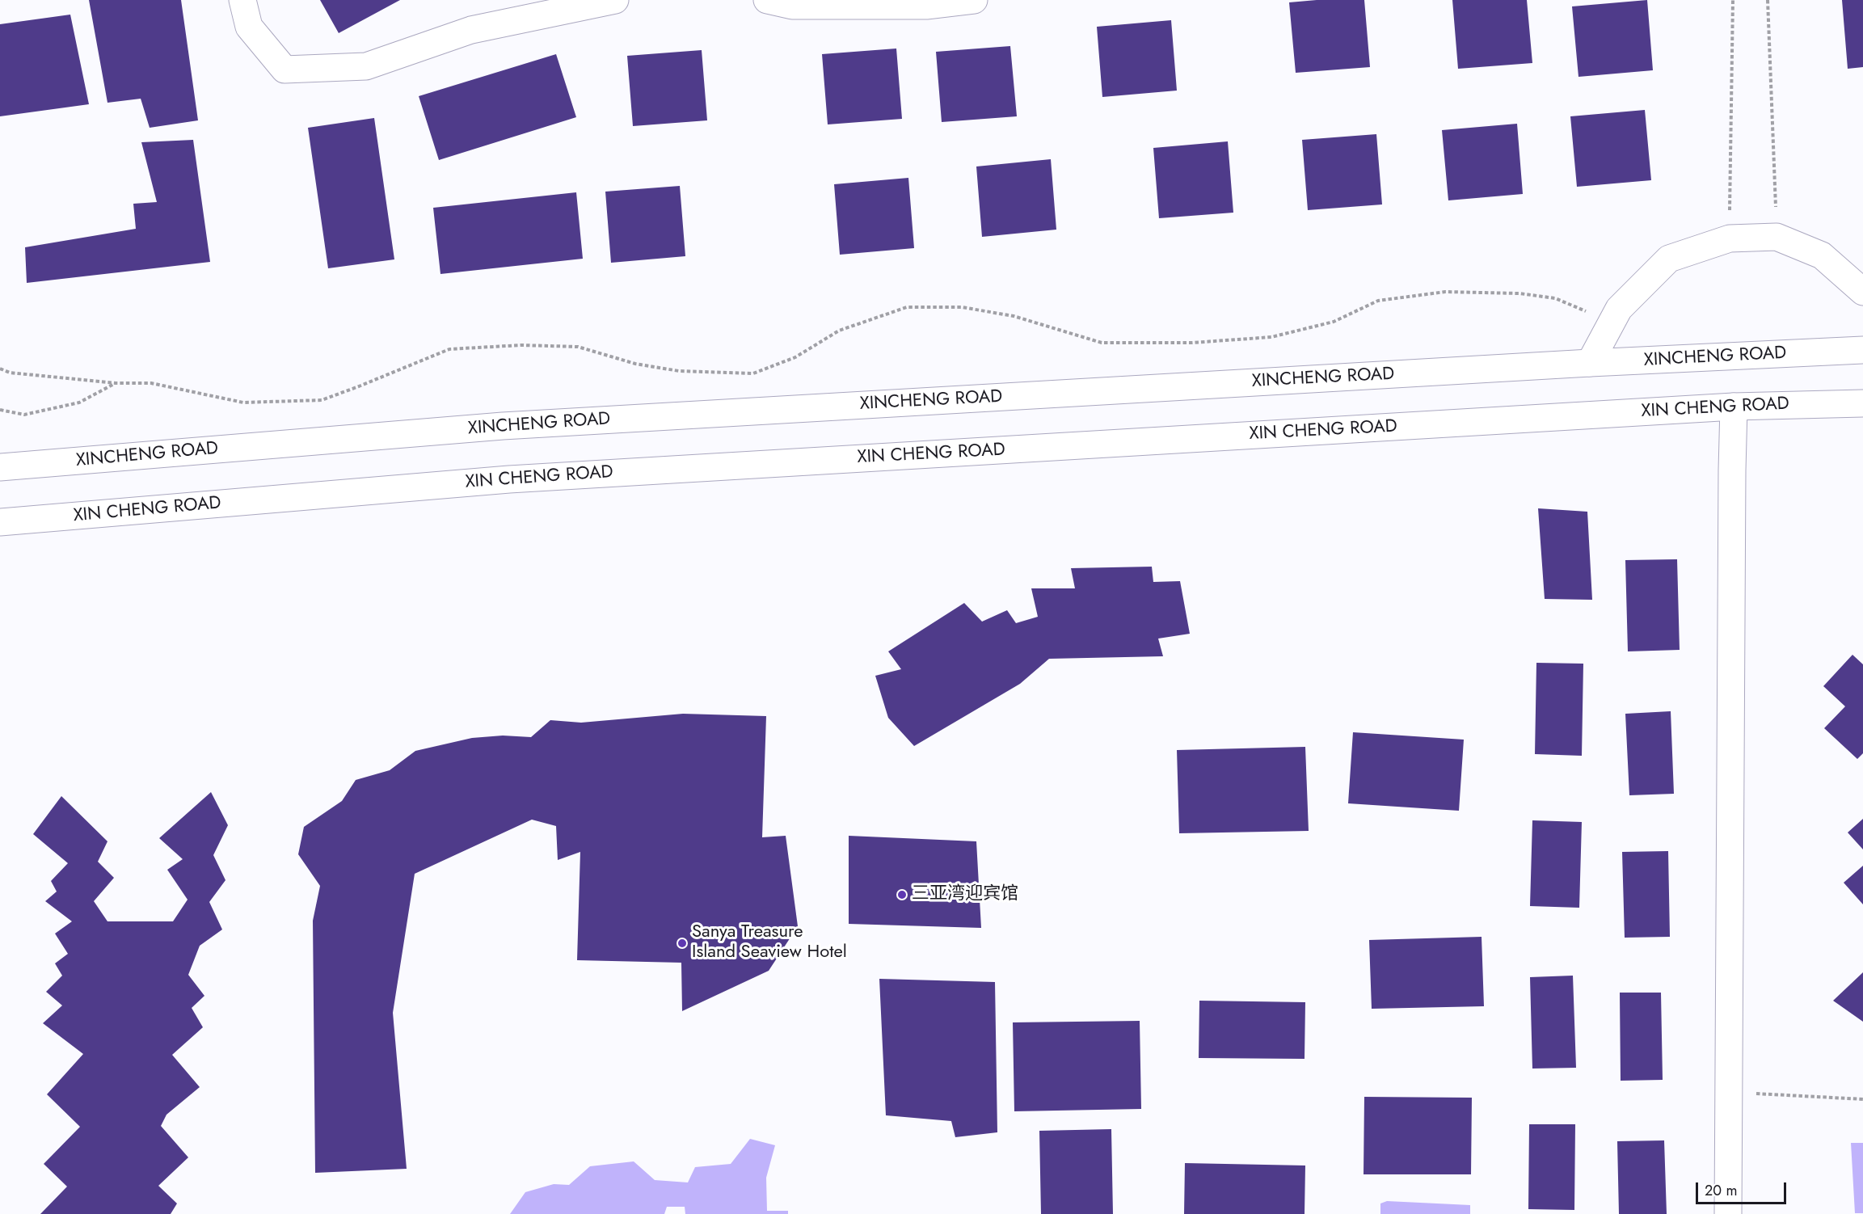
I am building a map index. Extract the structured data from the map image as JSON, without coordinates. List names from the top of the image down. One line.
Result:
{"streets":{"main road":["XINCHENG ROAD","XIN CHENG ROAD"]},"places":["三亚湾迎宾馆","Sanya Treasure Island Seaview Hotel"],"scale_bar":"20 m"}
